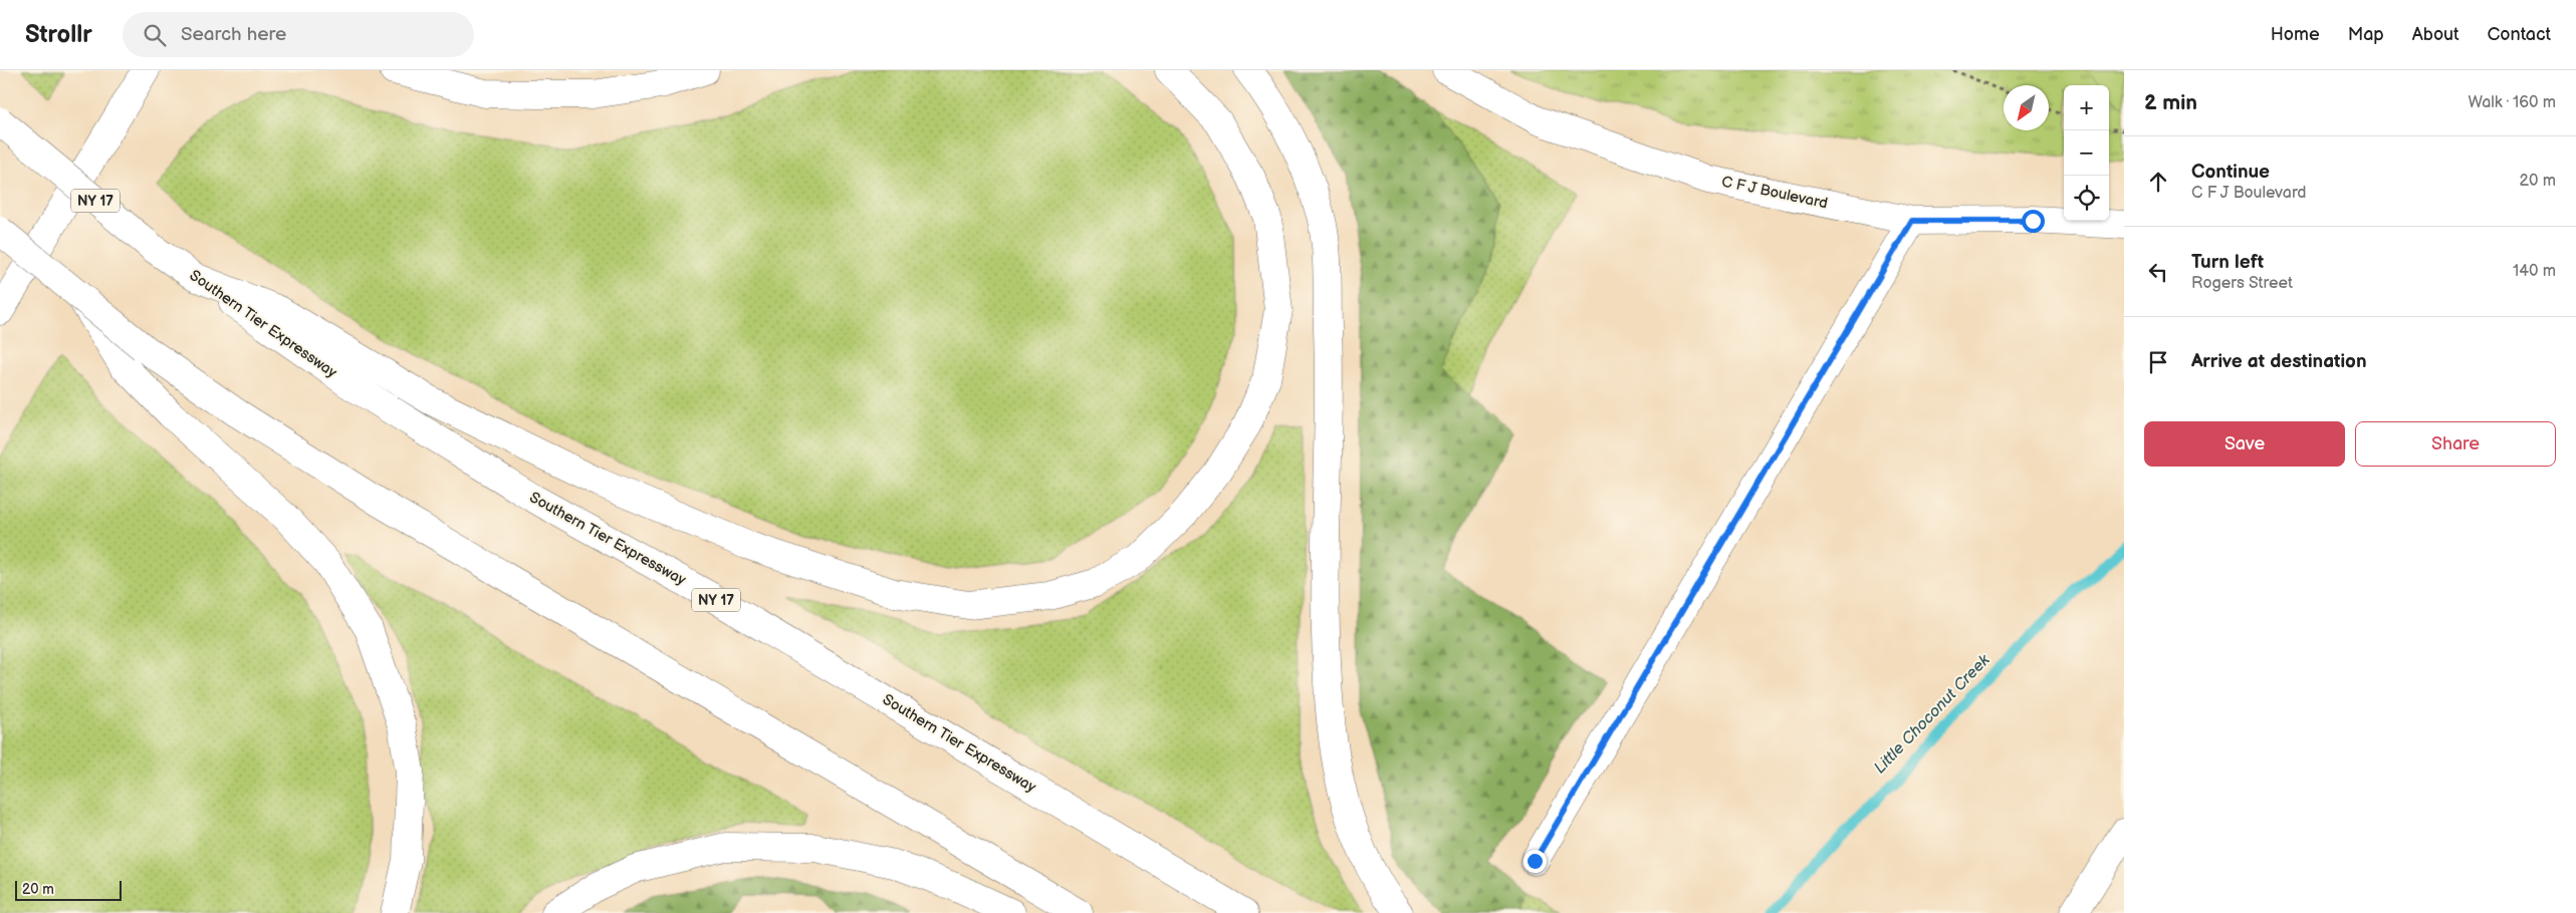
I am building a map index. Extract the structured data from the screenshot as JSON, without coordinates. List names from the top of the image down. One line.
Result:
{"streets":{"main road":["C F J Boulevard","NY 17","Southern Tier Expressway"]},"water":["Little Choconut Creek"],"scale_bar":"20 m","north":"bottom left","page":{"header":"Strollr","search":"Search here","nav":["Home","Map","About","Contact"],"heading":["2 min","Walk · 160 m"],"map_buttons":["+","−"],"list":[["Continue","C F J Boulevard","20 m"],["Turn left","Rogers Street","140 m"],"Arrive at destination"],"buttons":["Save","Share"],"scale":"20 m"}}
